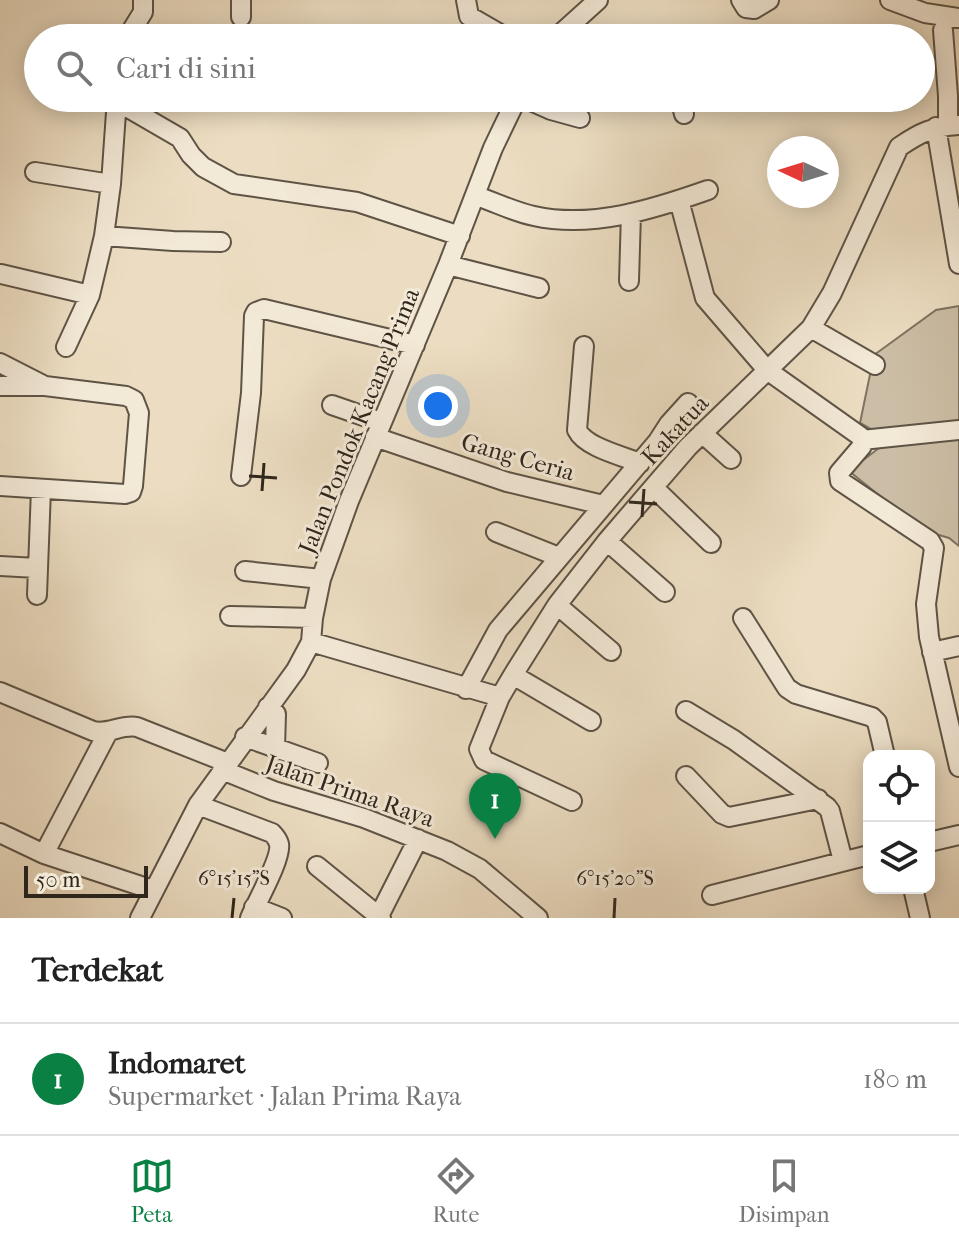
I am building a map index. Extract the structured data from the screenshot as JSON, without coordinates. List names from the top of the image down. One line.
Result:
{"streets":{"street":["Jalan Pondok Kacang Prima","Kakatua","Gang Ceria","Jalan Prima Raya"]},"crossings":[["Jalan Pondok Kacang Prima","Gang Ceria"],["Jalan Pondok Kacang Prima","Jalan Prima Raya"]],"scale_bar":"50 m","north":"left","page":{"search":"Cari di sini","pins":"1","scale":"50 m","heading":"Terdekat","list":[{"mark":"1","name":"Indomaret","note":"Supermarket · Jalan Prima Raya","value":"180 m"}],"nav":["Peta","Rute","Disimpan"]},"coordinates":["6°15'15\"S","6°15'20\"S"]}
